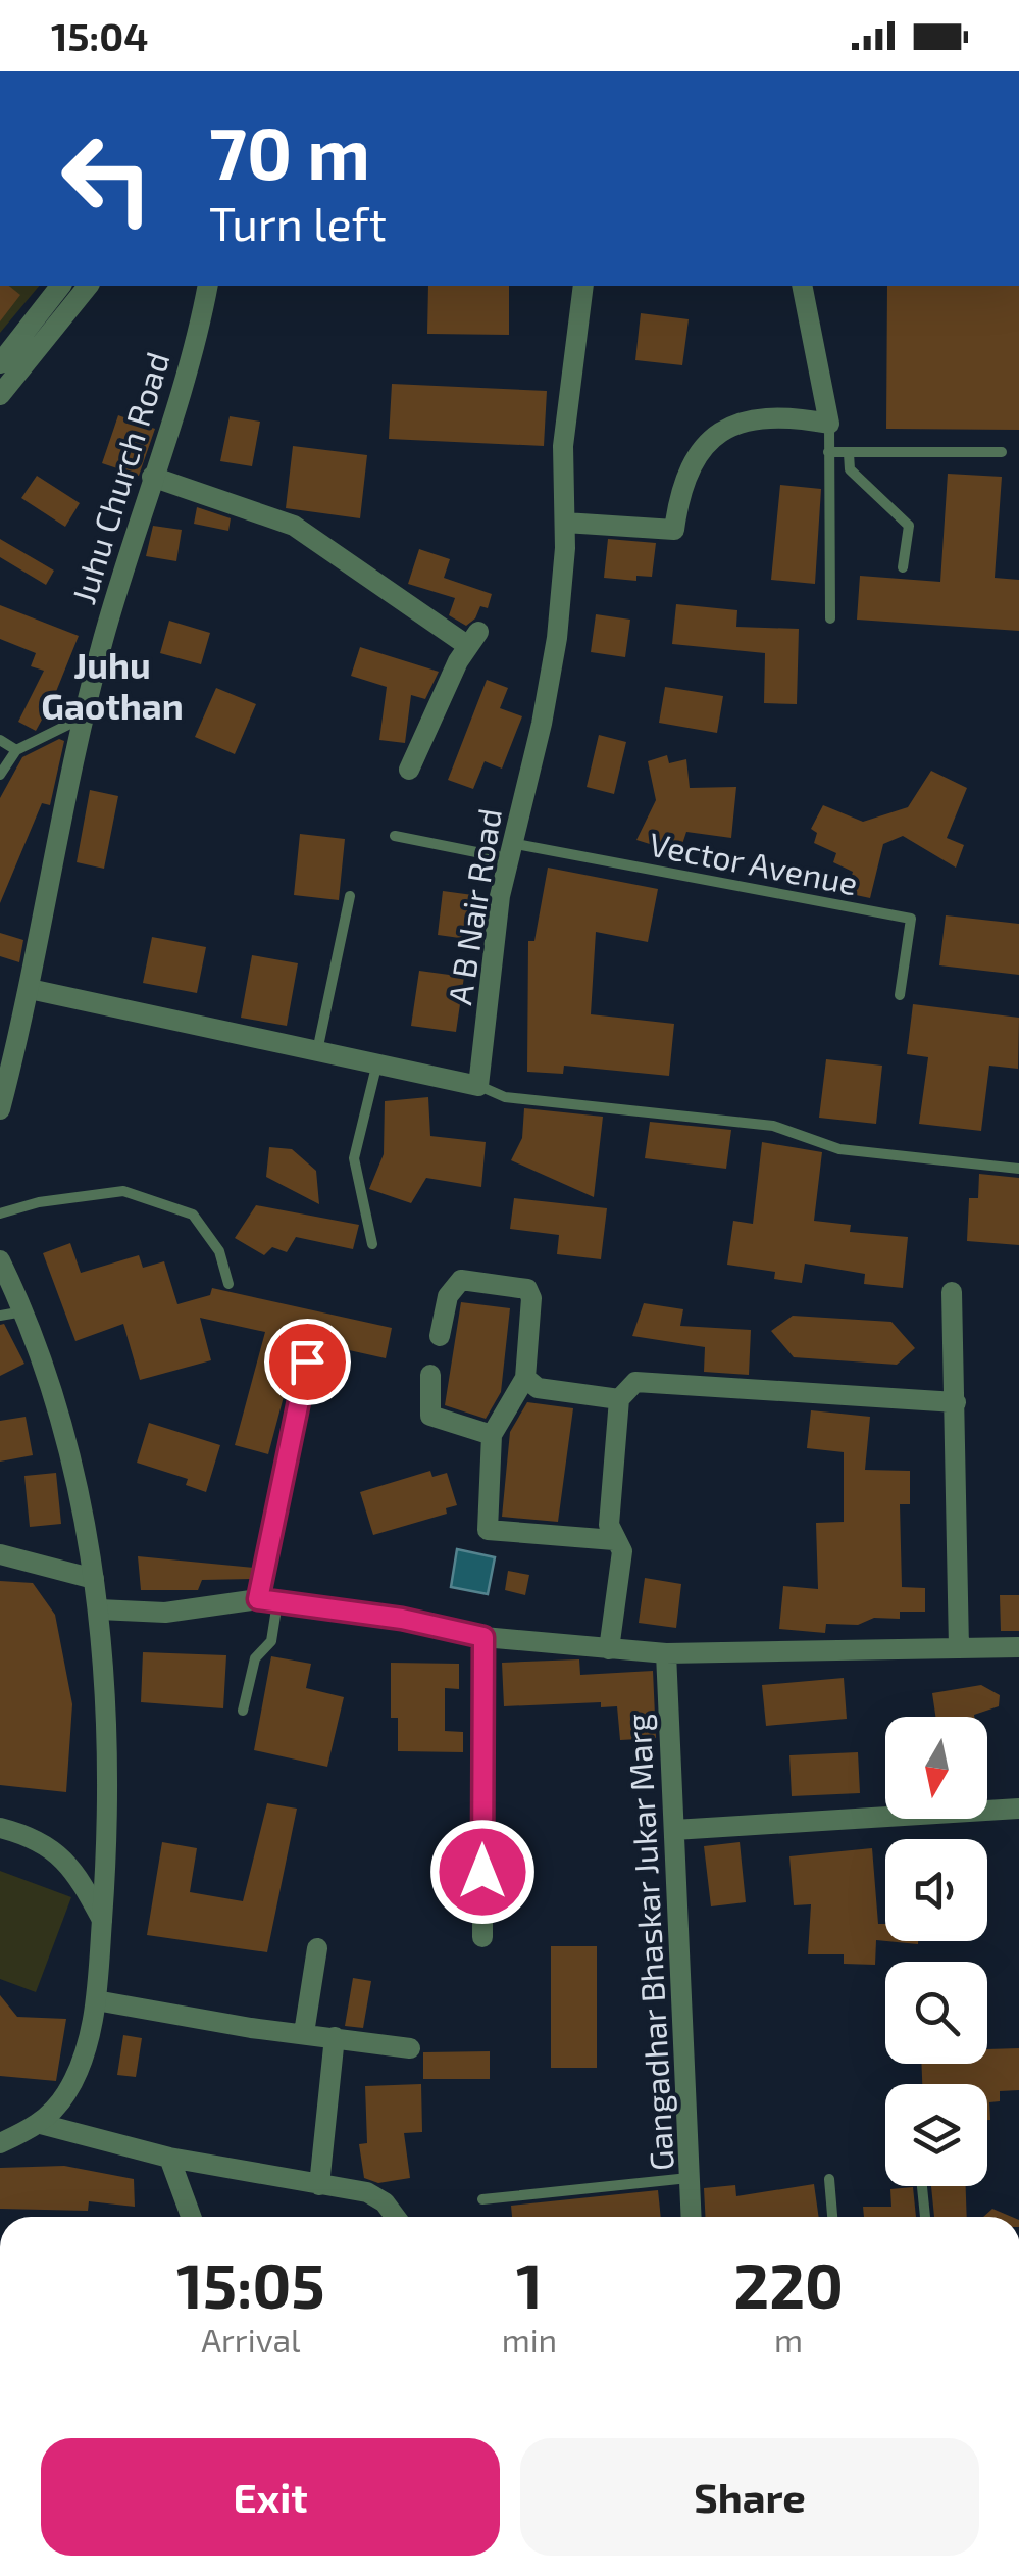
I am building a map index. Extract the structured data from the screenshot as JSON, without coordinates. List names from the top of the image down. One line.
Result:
{"streets":{"street":["Juhu Church Road","A B Nair Road","Gangadhar Bhaskar Jukar Marg"],"lane":["Vector Avenue"]},"crossings":[["Vector Avenue","A B Nair Road"]],"districts":["Juhu Gaothan"],"north":"bottom","page":{"status":"15:04","turn":["70 m","Turn left"],"eta":["15:05","Arrival","1","min","220","m"],"buttons":["Exit","Share"]}}
